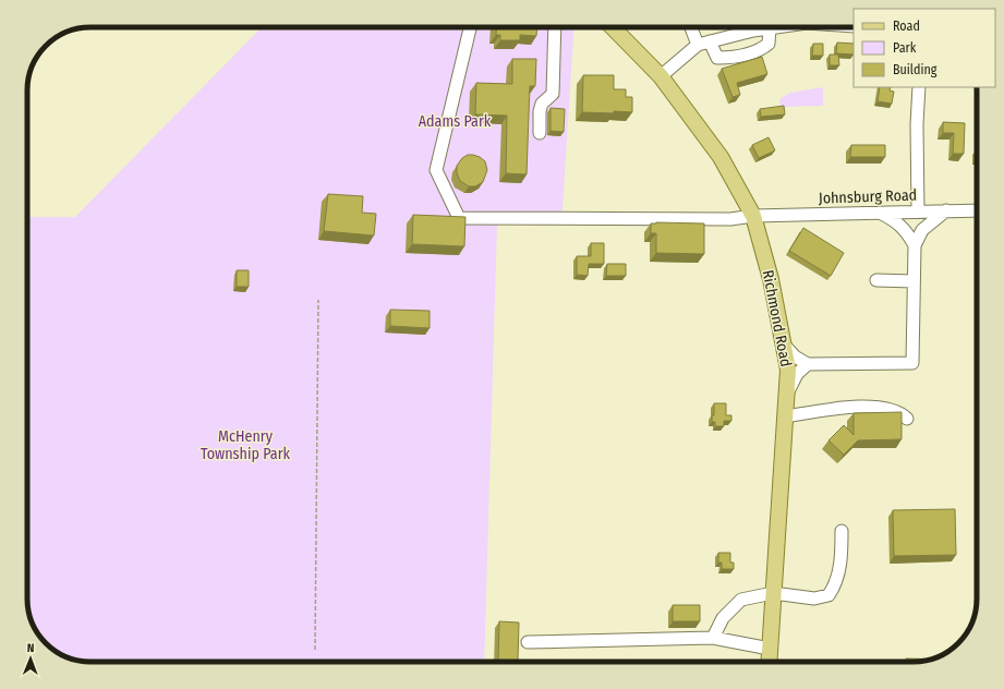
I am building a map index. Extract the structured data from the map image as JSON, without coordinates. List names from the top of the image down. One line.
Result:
{"streets":{"main road":["Richmond Road"],"street":["Johnsburg Road"]},"crossings":[["Johnsburg Road","Richmond Road"]],"parks":["Adams Park","McHenry Township Park"],"legend":["Road","Park","Building"],"north":"top"}
